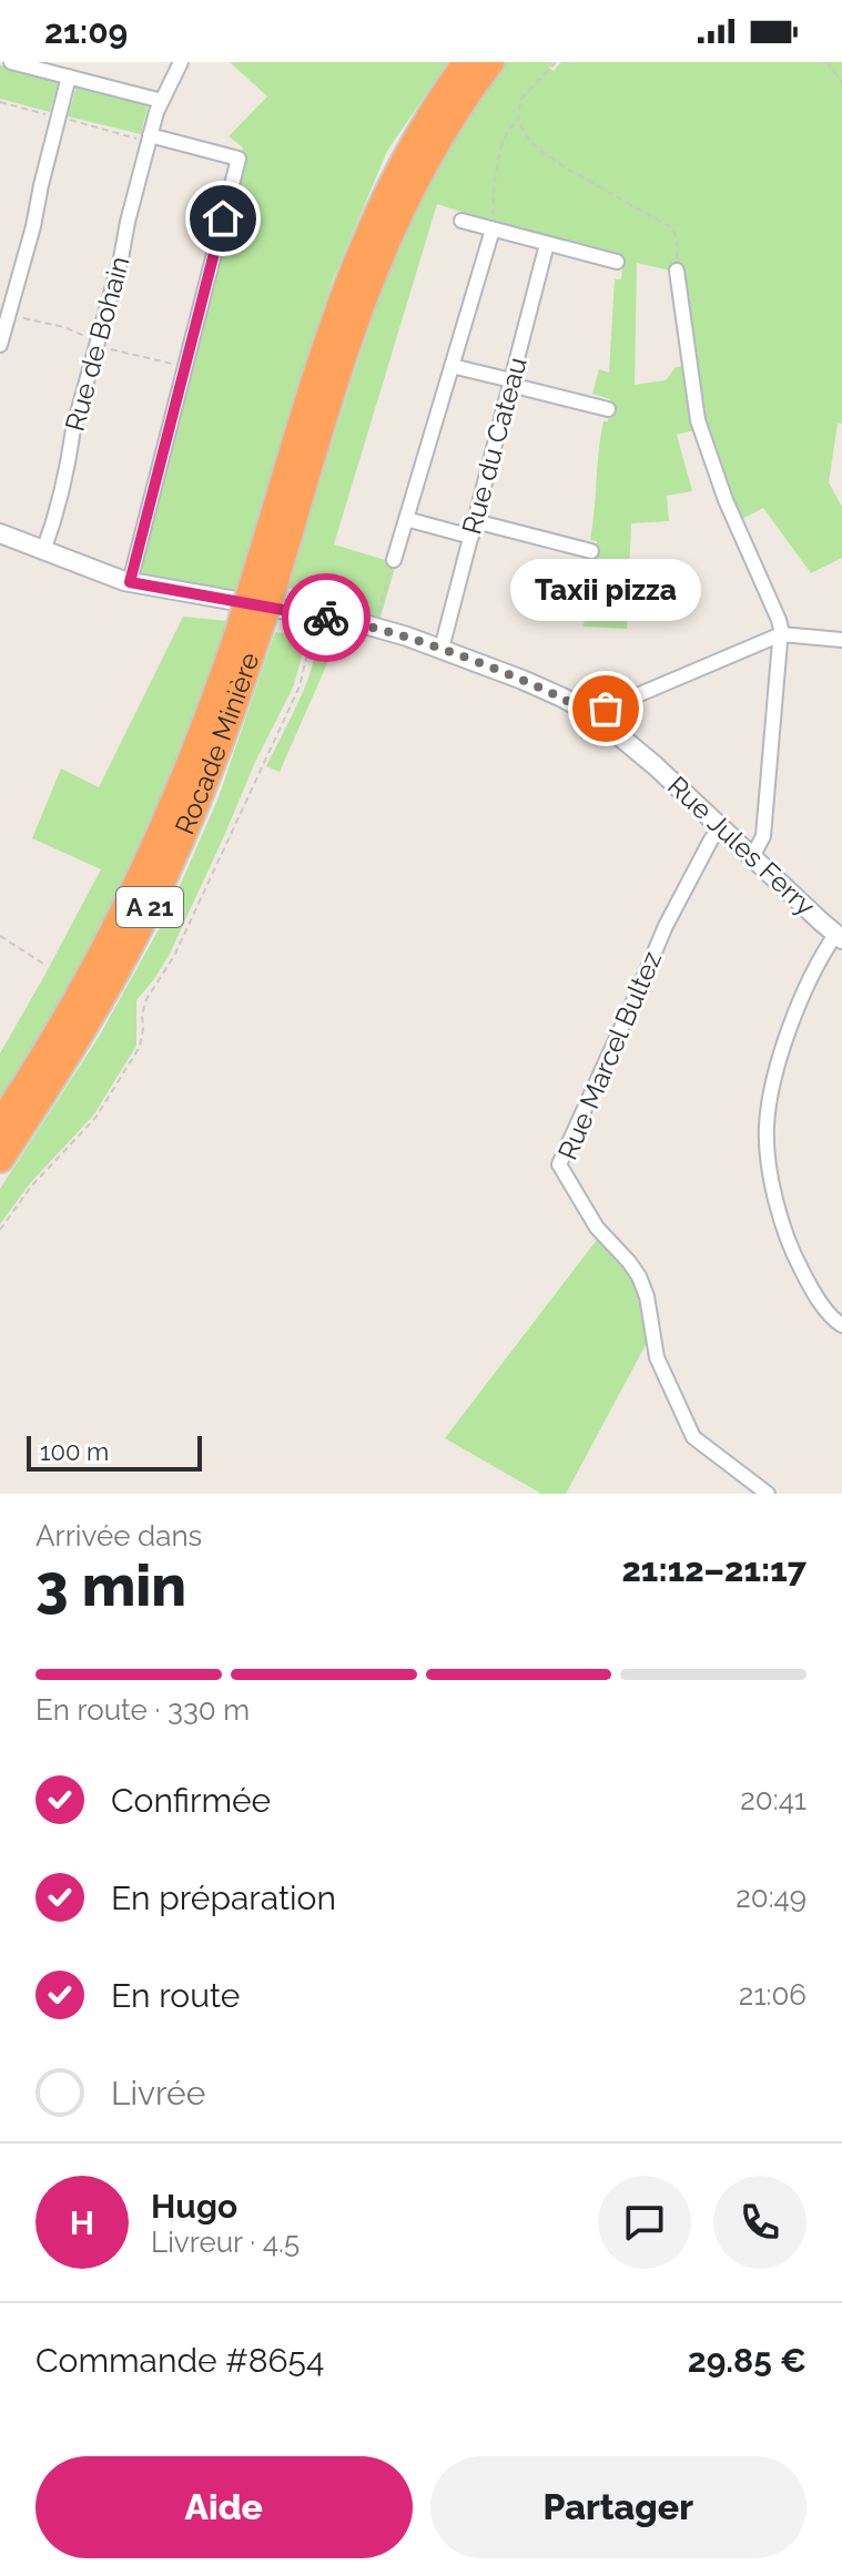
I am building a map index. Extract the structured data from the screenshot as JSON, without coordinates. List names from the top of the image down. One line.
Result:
{"streets":{"highway":["Rocade Minière","A 21"],"street":["Rue de Bohain","Rue du Cateau","Rue Jules Ferry","Rue Marcel Bultez"]},"crossings":[["Rue de Bohain","Rue Jules Ferry"],["Rue du Cateau","Rue Jules Ferry"],["Rue Jules Ferry","Rue Marcel Bultez"]],"places":["Taxii pizza"],"scale_bar":"100 m","page":{"status":"21:09","bubble":"Taxii pizza","scale":"100 m","heading":["3 min","Arrivée dans","21:12–21:17"],"panel":["Hugo","Livreur · 4.5","Commande #8654","29.85 €"],"bar":"En route · 330 m","list":[["Confirmée","20:41"],["En préparation","20:49"],["En route","21:06"],"Livrée"],"round":"H","buttons":["Aide","Partager"]}}
